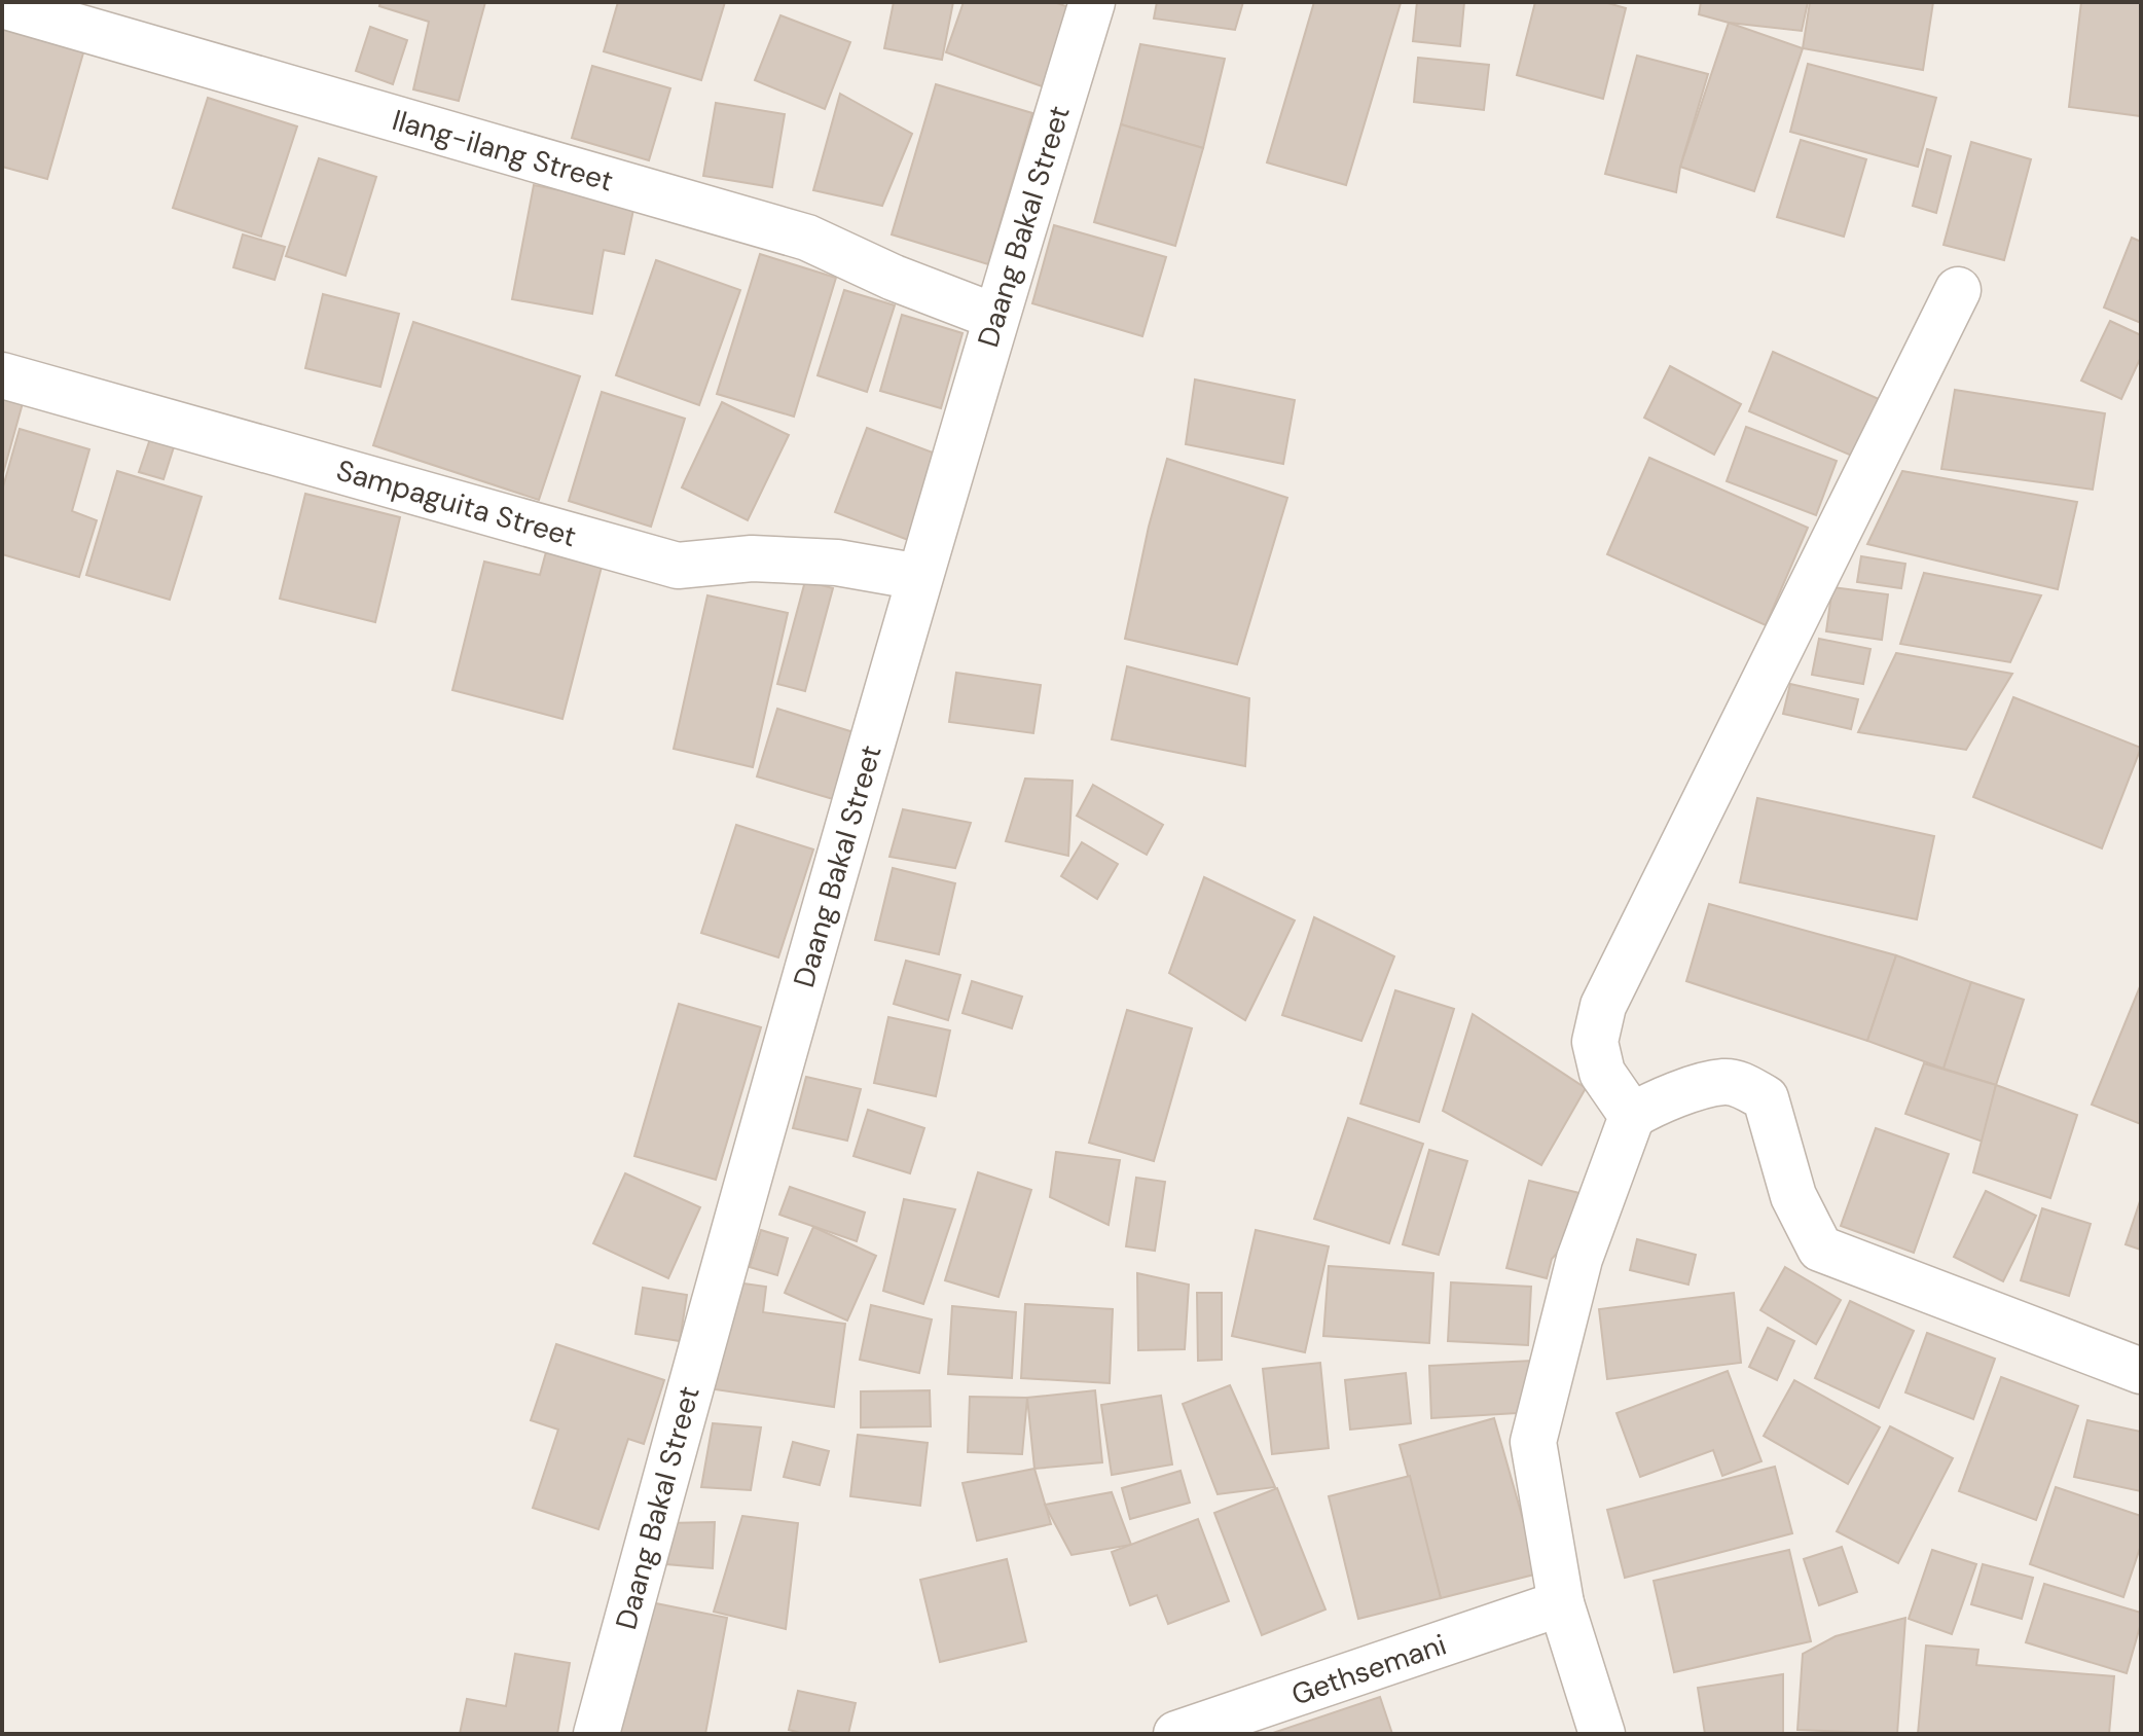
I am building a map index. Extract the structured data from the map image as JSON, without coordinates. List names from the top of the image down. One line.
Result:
{"streets":{"street":["Ilang-ilang Street","Daang Bakal Street","Sampaguita Street","Gethsemani"]},"crossings":[["Ilang-ilang Street","Daang Bakal Street"],["Daang Bakal Street","Sampaguita Street"]]}
